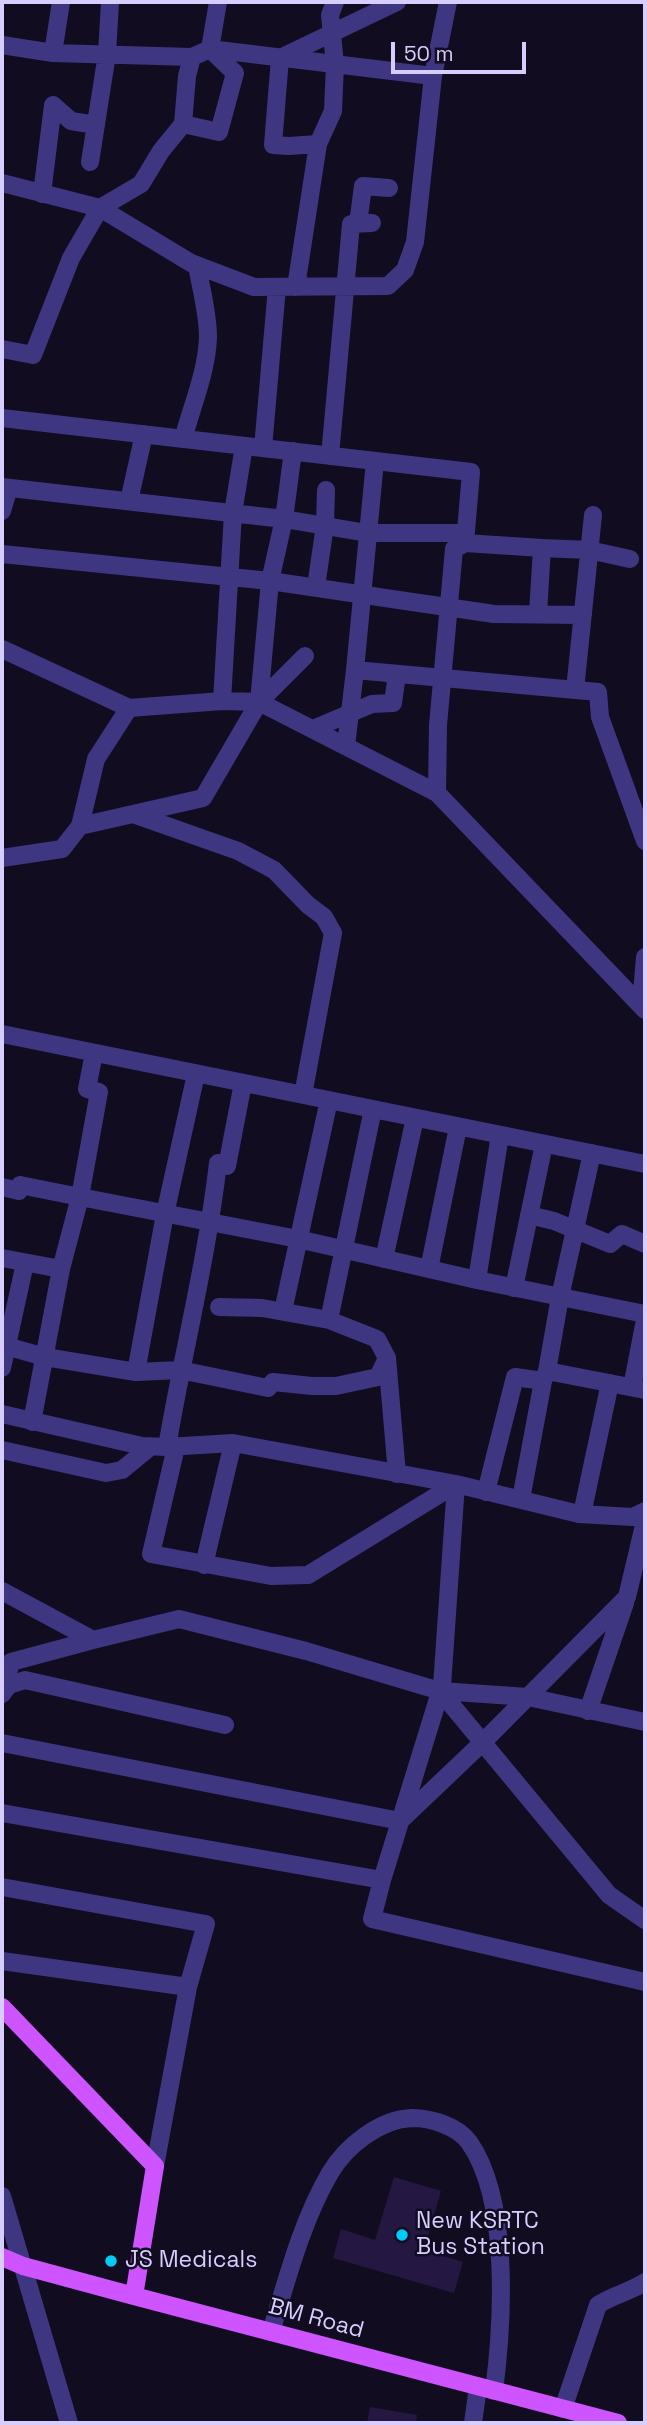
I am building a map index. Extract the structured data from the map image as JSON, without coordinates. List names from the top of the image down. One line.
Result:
{"streets":{"main road":["BM Road"]},"places":["New KSRTC Bus Station","JS Medicals"],"scale_bar":"50 m"}
